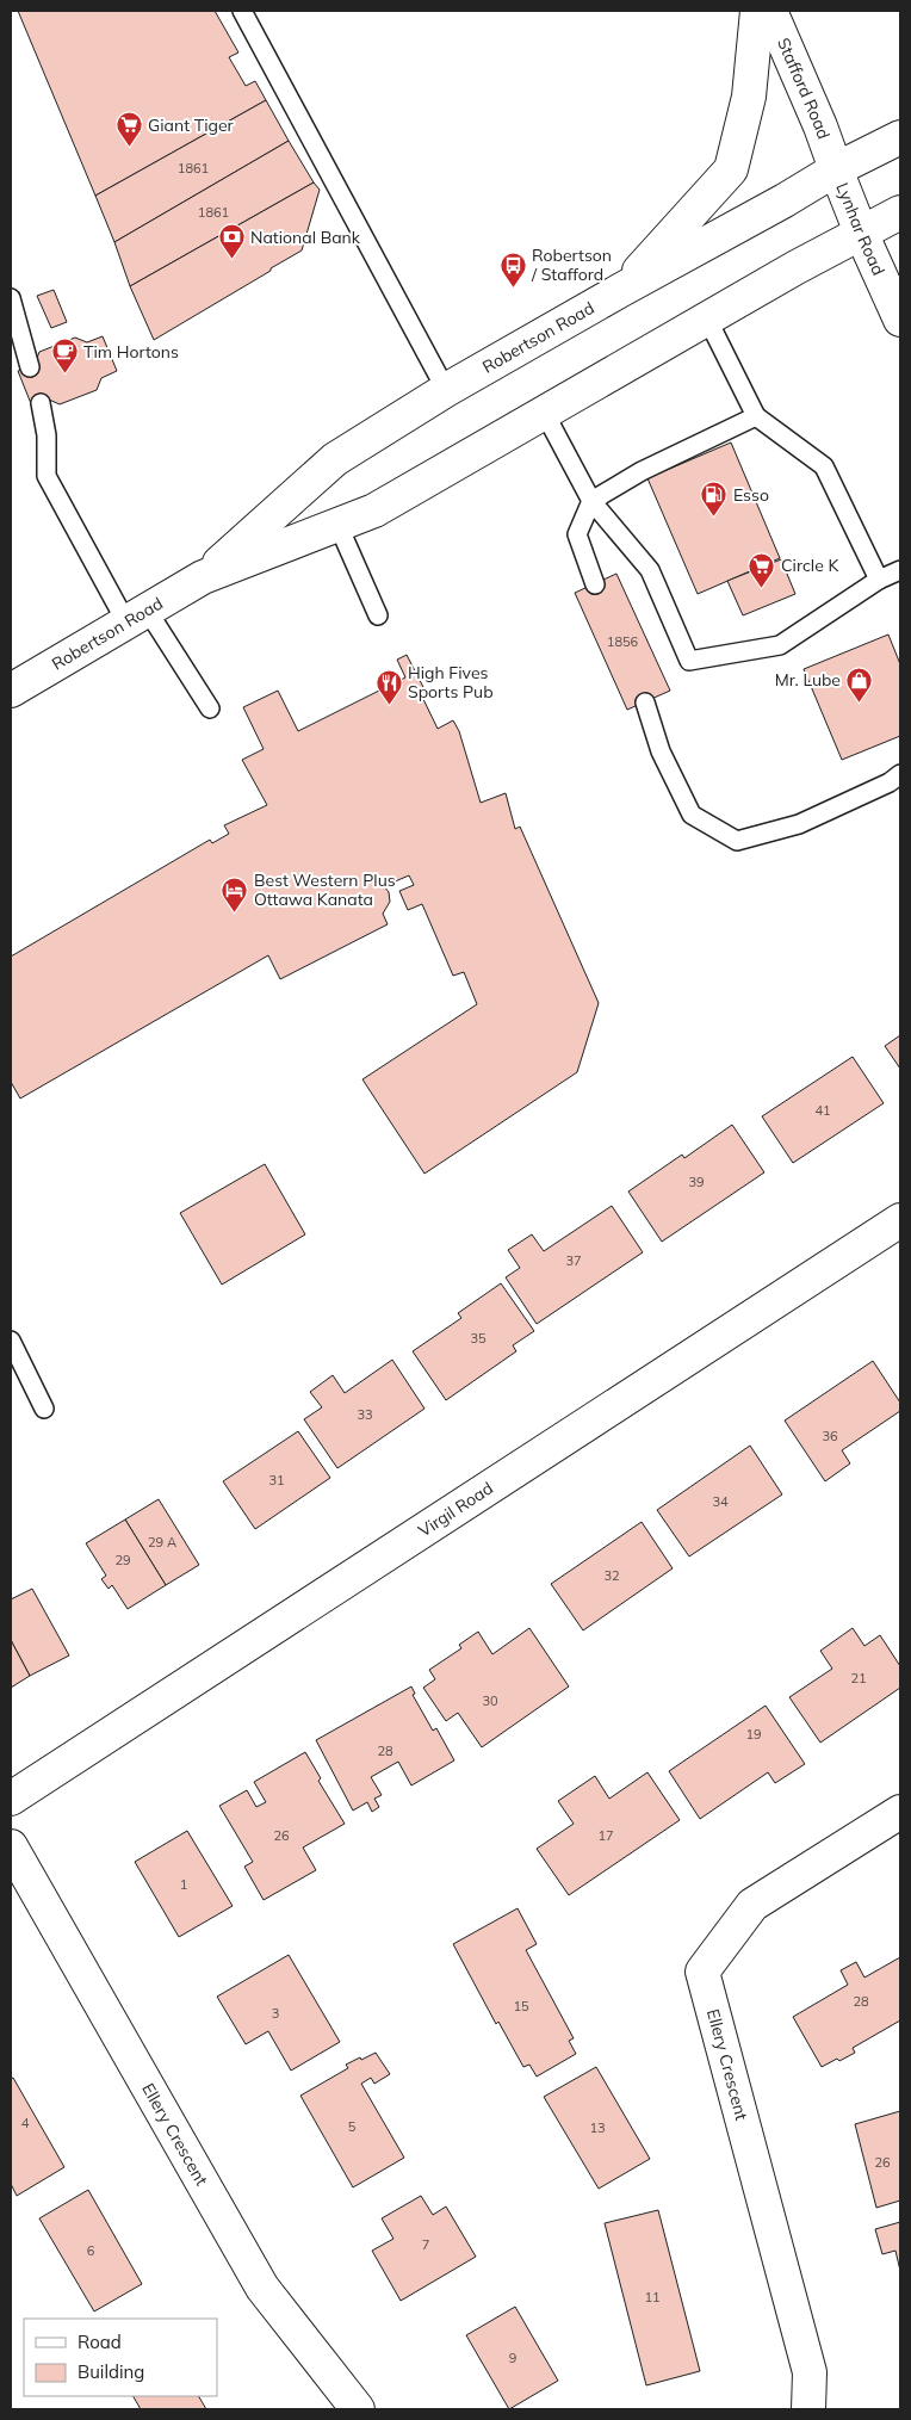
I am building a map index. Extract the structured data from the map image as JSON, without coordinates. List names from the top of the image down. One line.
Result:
{"streets":{"street":["Stafford Road","Lynhar Road","Robertson Road","Virgil Road","Ellery Crescent"]},"crossings":[["Stafford Road","Lynhar Road"],["Stafford Road","Robertson Road"],["Lynhar Road","Robertson Road"]],"places":{"supermarket":["Giant Tiger","Circle K"],"bank":["National Bank"],"bus stop":["Robertson / Stafford"],"cafe":["Tim Hortons"],"fuel station":["Esso"],"shop":["Mr. Lube"],"restaurant":["High Fives Sports Pub"],"hotel":["Best Western Plus Ottawa Kanata"]},"house_numbers":["1861","1861","1856","41","39","37","35","33","36","31","34","29 A","29","32","21","30","19","28","26","17","1","28","15","3","4","5","13","26","7","6","11","9"],"legend":["Road","Building"]}
